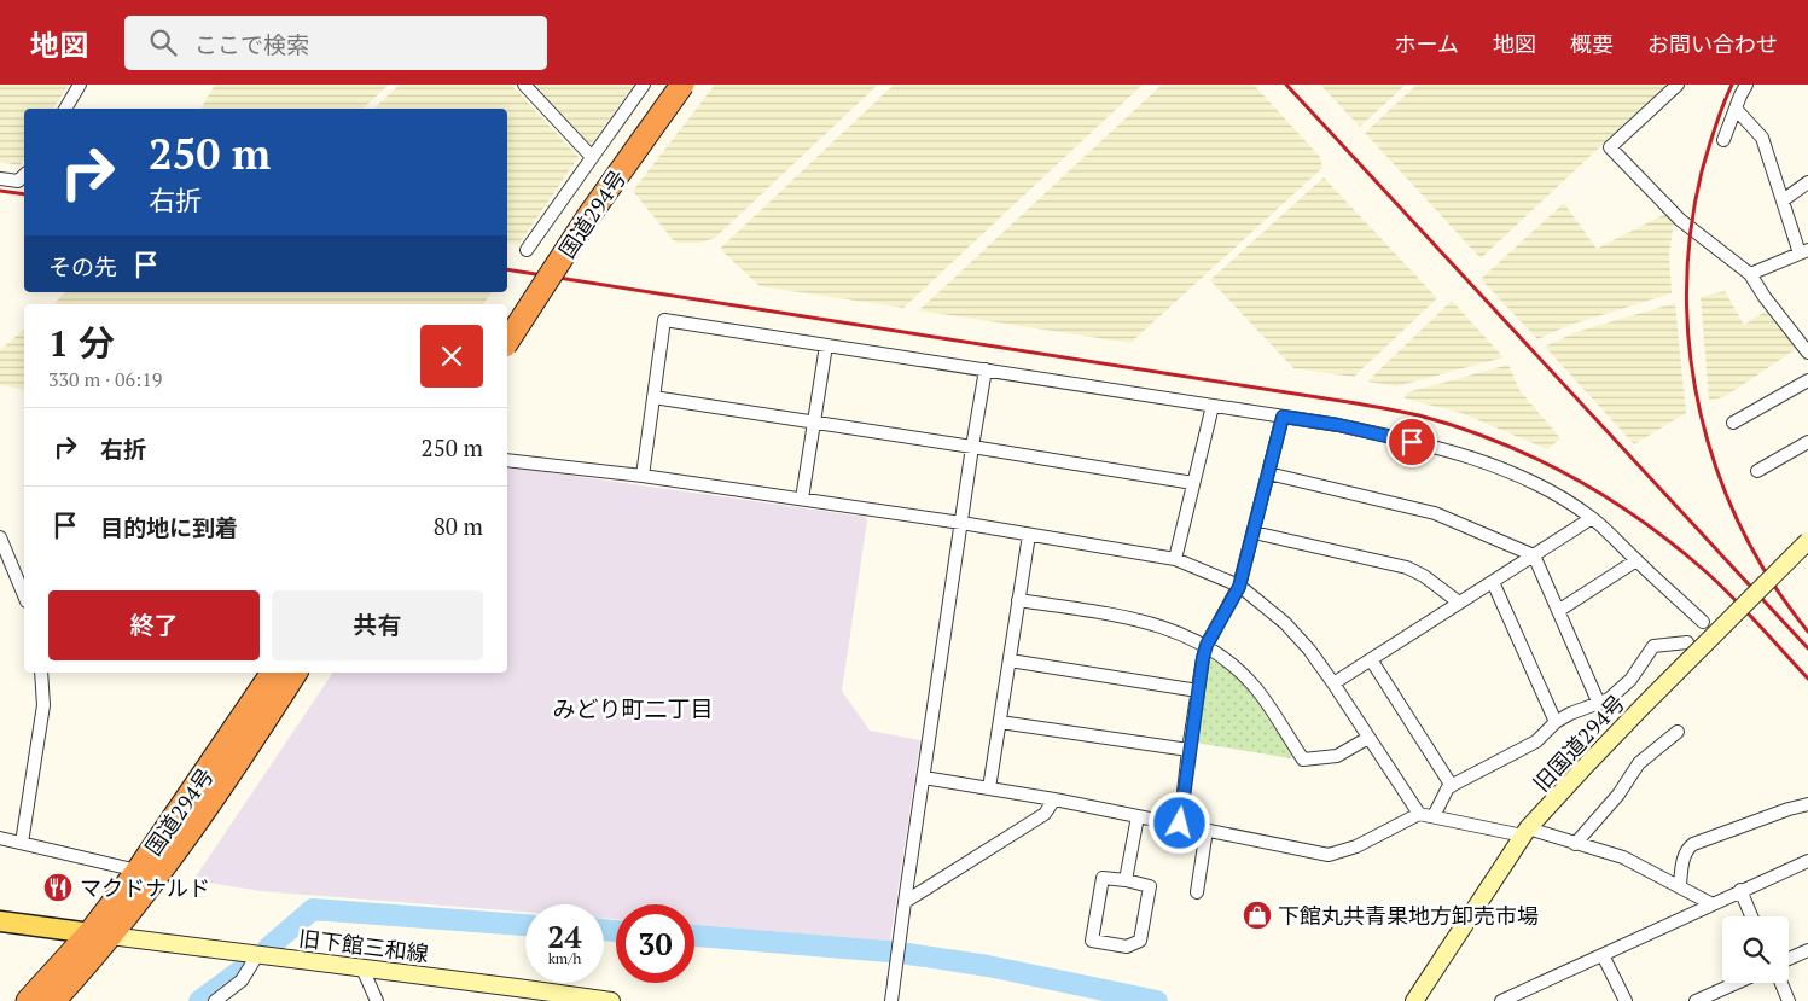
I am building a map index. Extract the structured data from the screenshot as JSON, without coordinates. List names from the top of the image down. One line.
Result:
{"streets":{"highway":["国道294号"],"street":["旧国道294号","旧下館三和線"]},"crossings":[["国道294号","旧下館三和線"]],"districts":["みどり町二丁目"],"places":{"restaurant":["マクドナルド"],"shop":["下館丸共青果地方卸売市場"]},"page":{"header":"地図","search":"ここで検索","nav":["ホーム","地図","概要","お問い合わせ"],"turn":["250 m","右折"],"then":"その先","heading":["1 分","330 m · 06:19"],"list":[{"name":"右折","value":"250 m"},{"name":"目的地に到着","value":"80 m"}],"buttons":["終了","共有"],"speed":"24 km/h","limit":"30"}}
